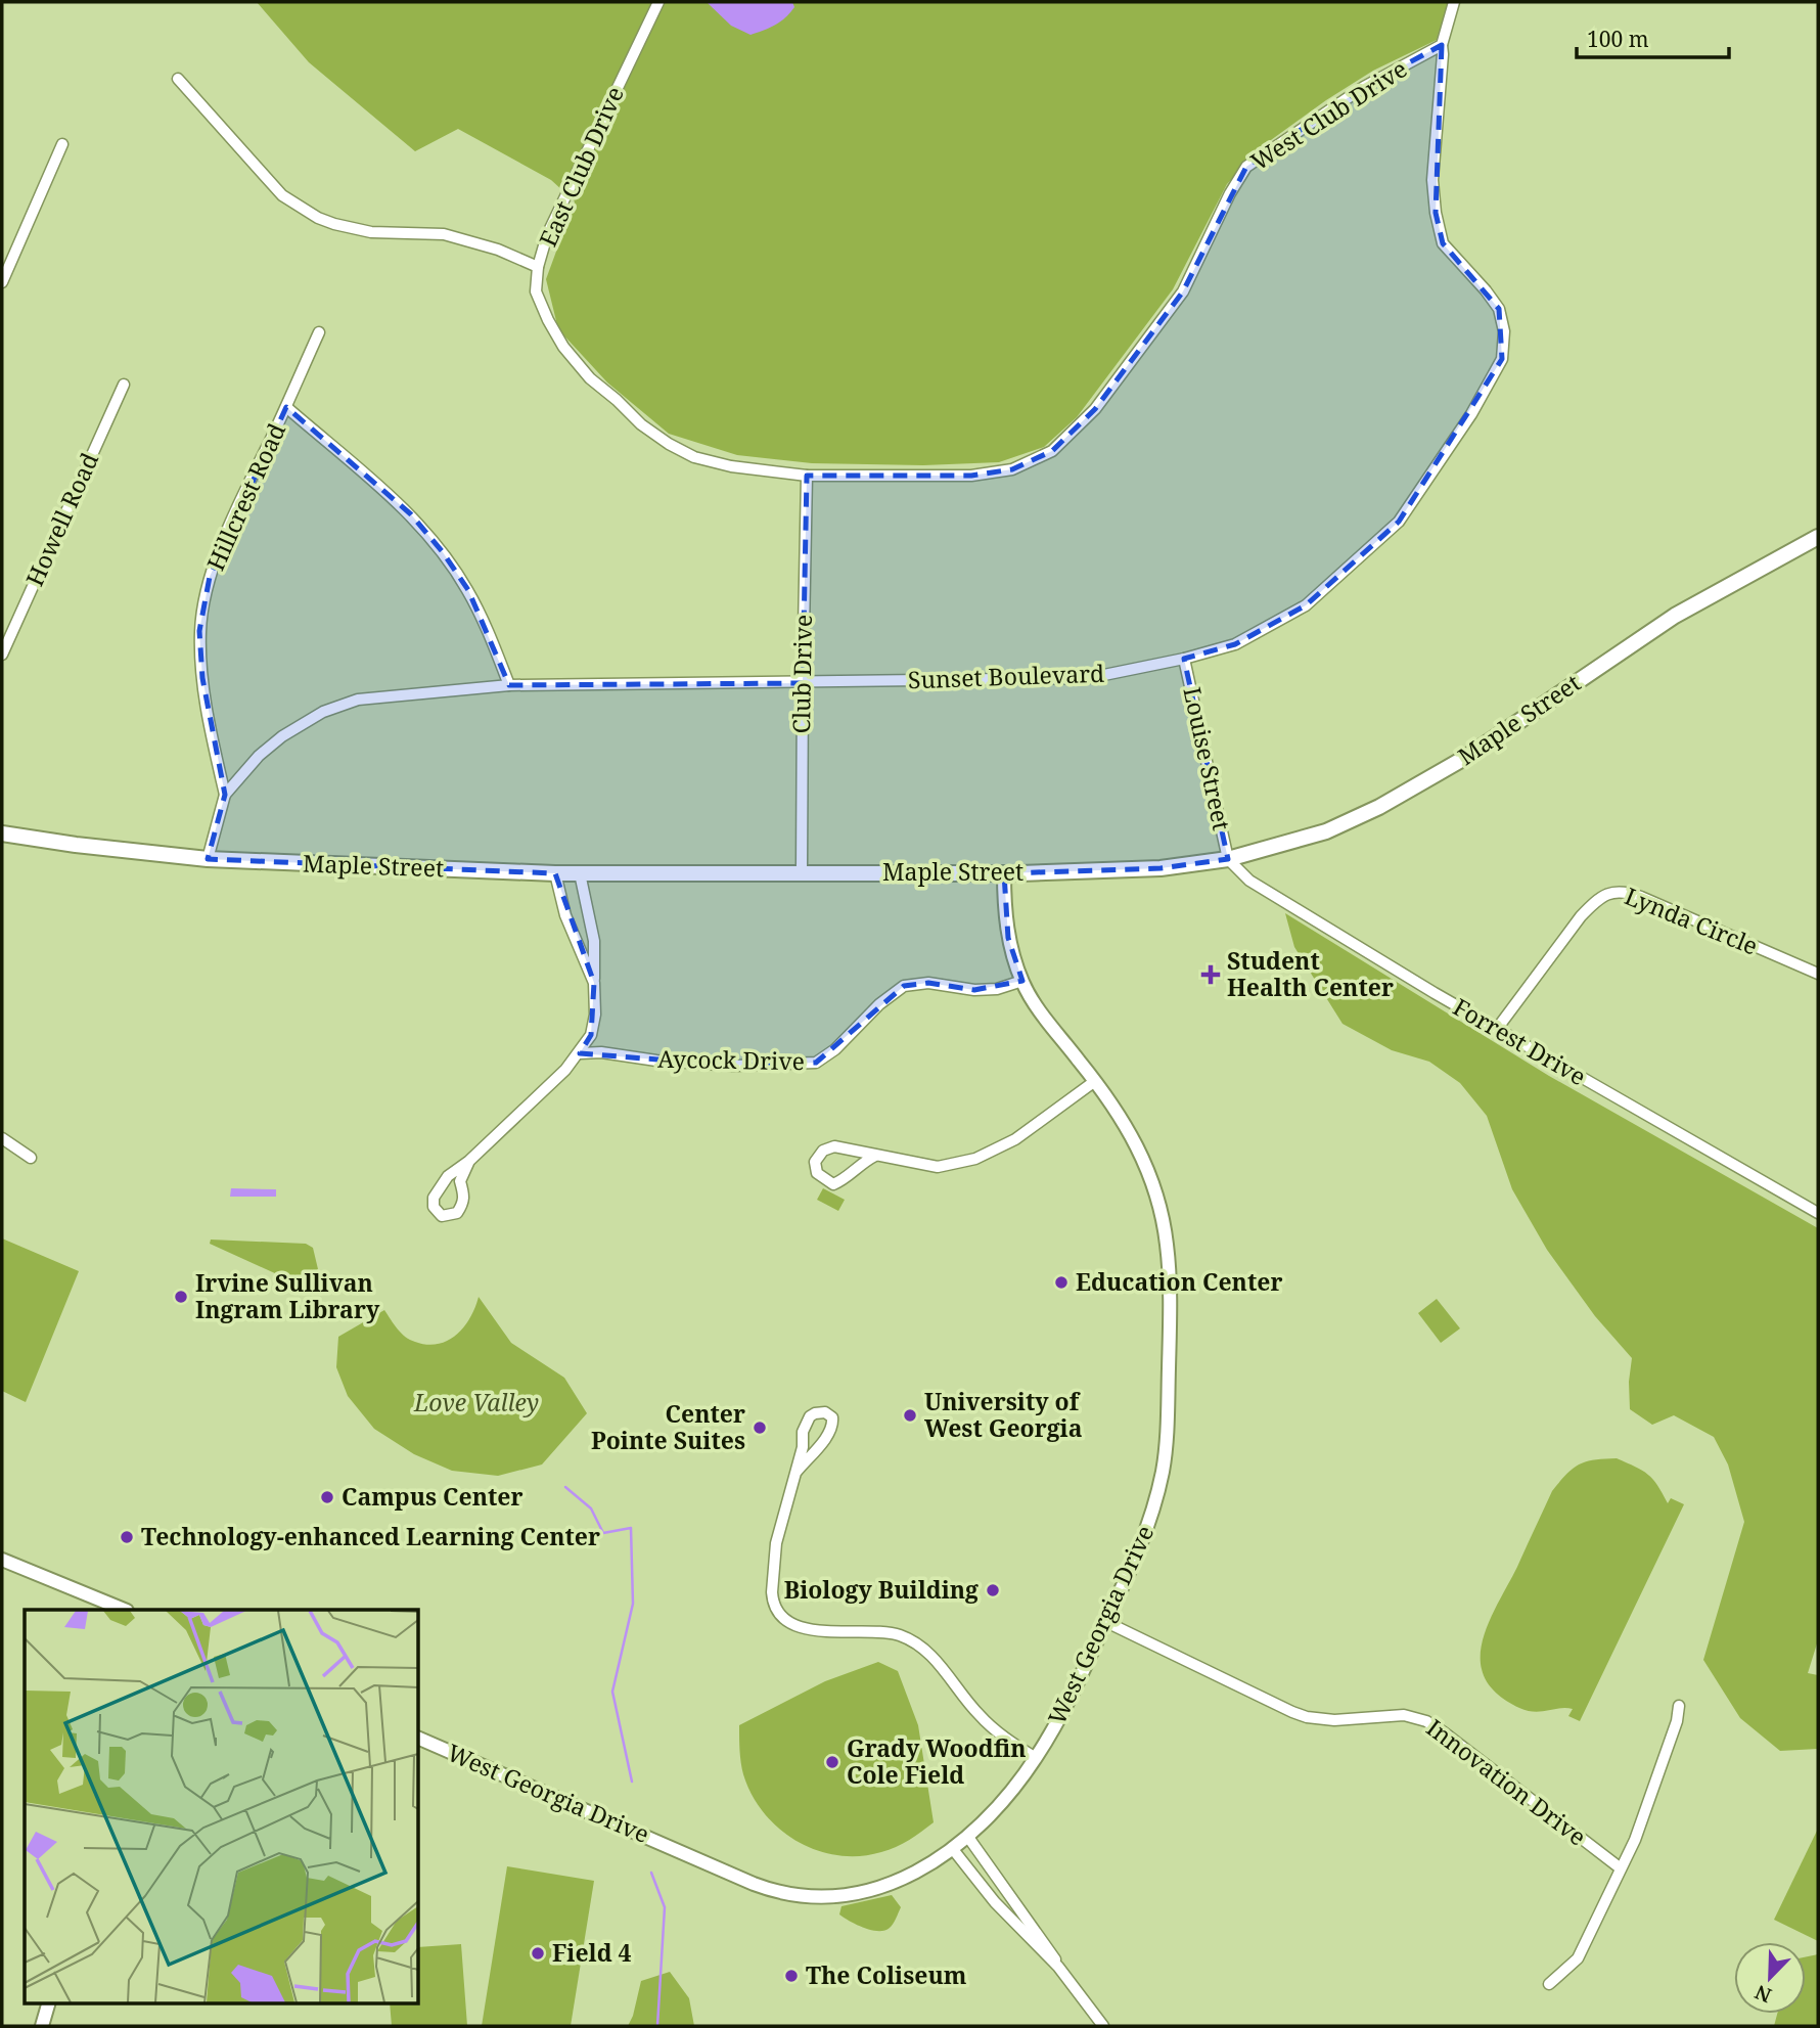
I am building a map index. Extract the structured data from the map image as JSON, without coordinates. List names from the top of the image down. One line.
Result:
{"streets":{"main road":["Maple Street"],"street":["West Club Drive","East Club Drive","Hillcrest Road","Howell Road","Club Drive","Sunset Boulevard","Louise Street","Lynda Circle","Forrest Drive","Aycock Drive","West Georgia Drive","Innovation Drive"]},"crossings":[["West Club Drive","East Club Drive"],["West Club Drive","Club Drive"],["West Club Drive","Sunset Boulevard"],["East Club Drive","Club Drive"],["Hillcrest Road","Sunset Boulevard"],["Club Drive","Sunset Boulevard"],["Club Drive","Maple Street"],["Sunset Boulevard","Maple Street"],["Sunset Boulevard","Louise Street"],["Maple Street","Louise Street"],["Maple Street","Forrest Drive"],["Maple Street","West Georgia Drive"],["Louise Street","Forrest Drive"],["Lynda Circle","Forrest Drive"],["Aycock Drive","West Georgia Drive"],["West Georgia Drive","Innovation Drive"]],"parks":["Love Valley"],"places":{"health":["Student Health Center"],"other":["Education Center","Irvine Sullivan Ingram Library","University of West Georgia","Center Pointe Suites","Campus Center","Technology-enhanced Learning Center","Biology Building","Grady Woodfin Cole Field","Field 4","The Coliseum"]},"scale_bar":"100 m","north":"bottom left"}
